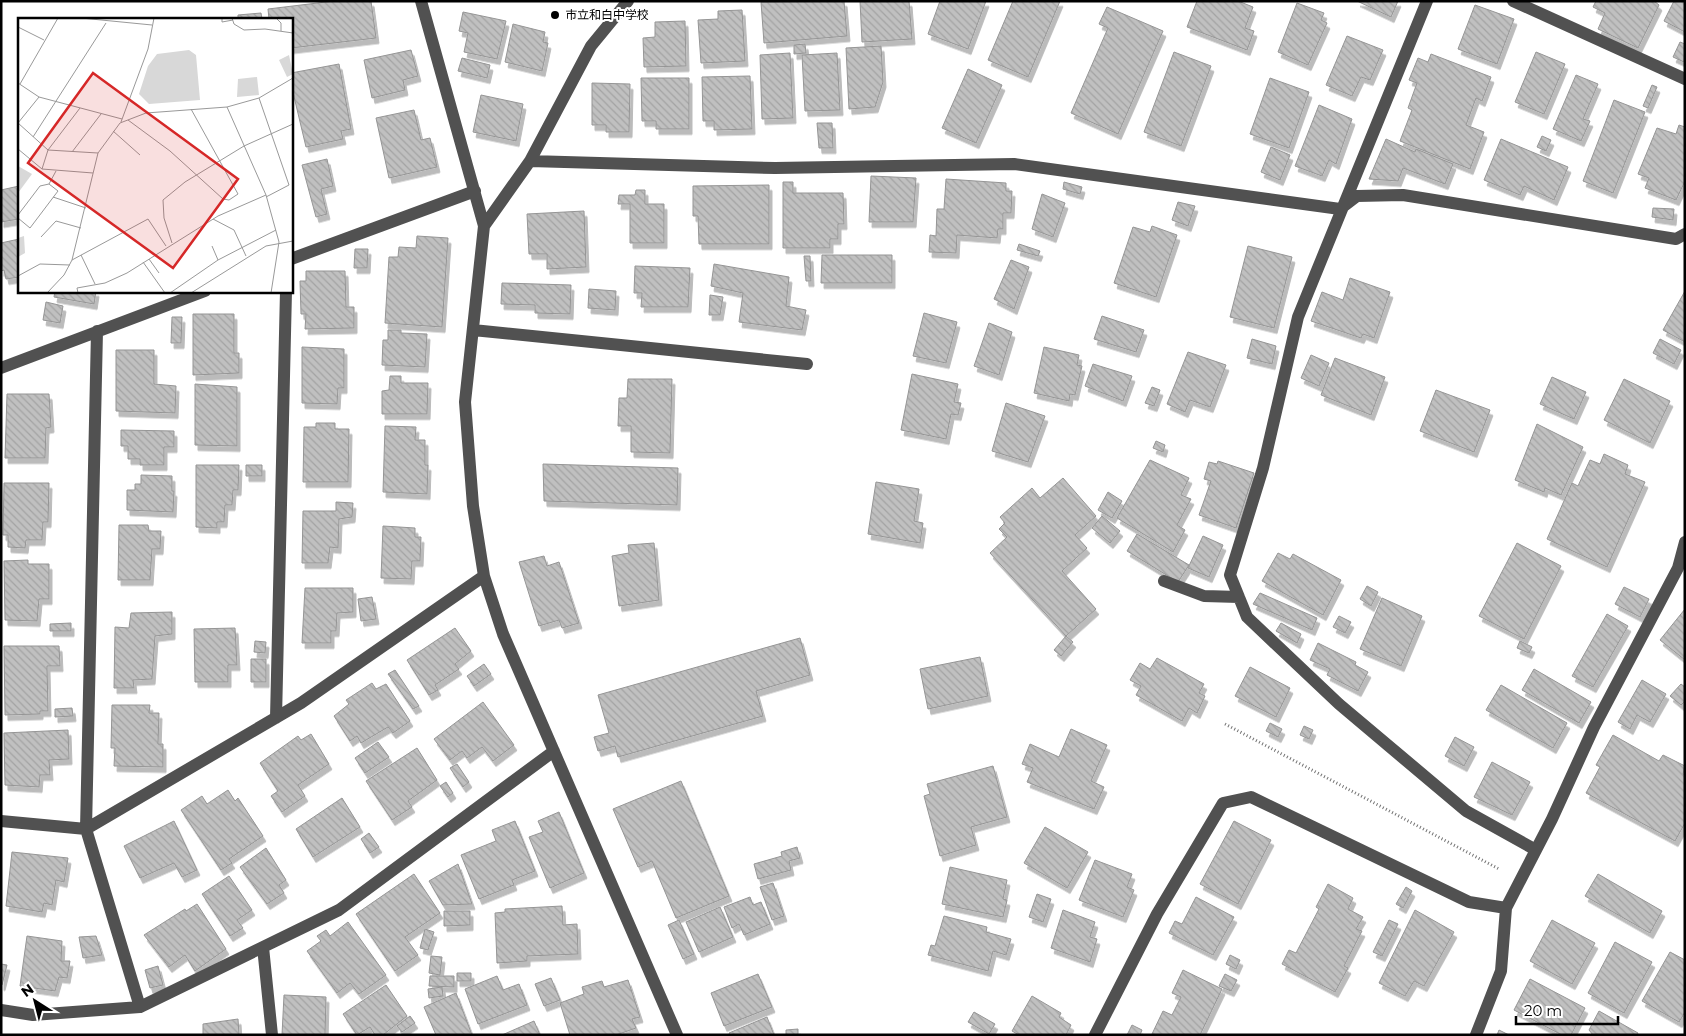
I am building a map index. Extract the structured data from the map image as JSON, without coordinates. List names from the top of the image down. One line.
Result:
{"places":["市立和白中学校"],"scale_bar":"20 m","north":"top left"}
